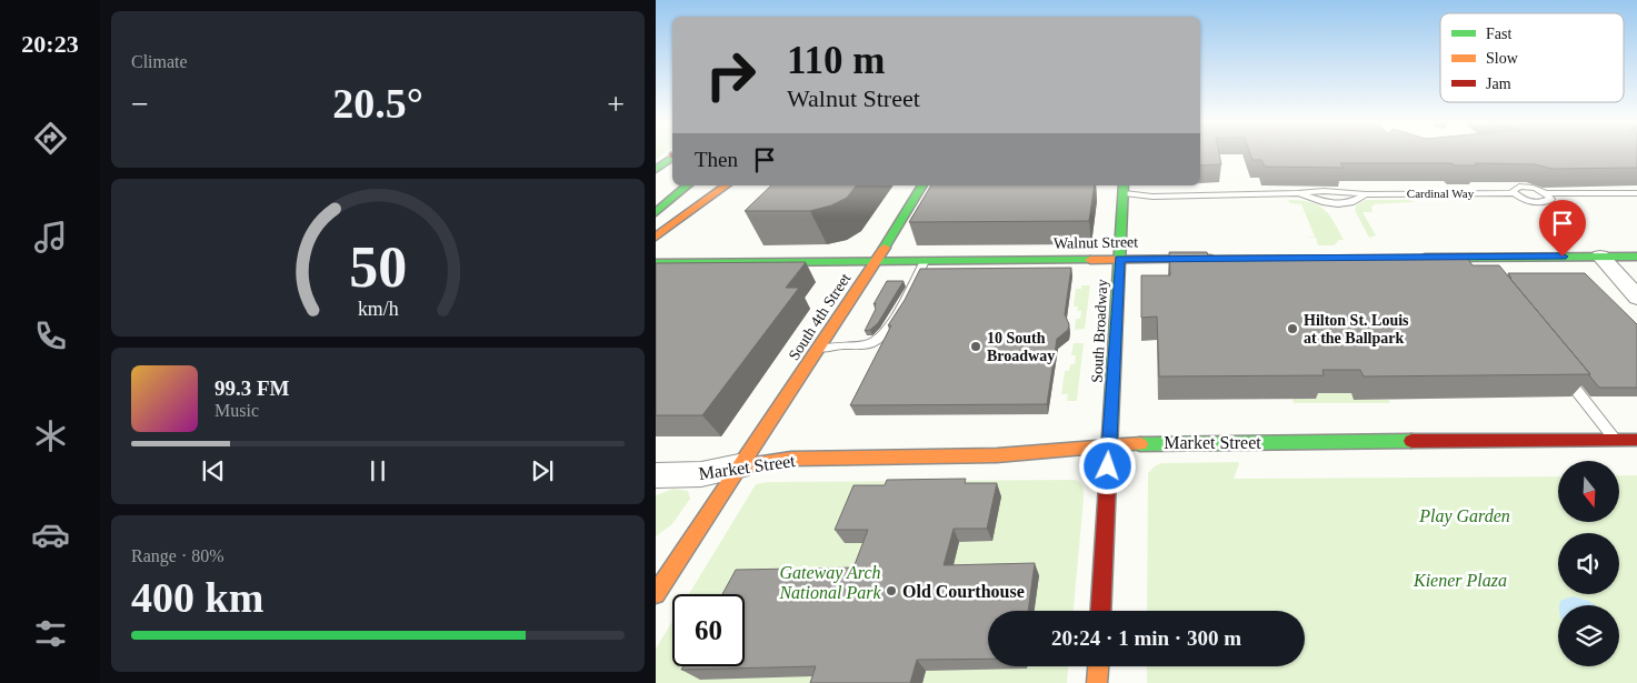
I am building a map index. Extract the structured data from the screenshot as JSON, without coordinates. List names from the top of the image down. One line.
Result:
{"streets":{"main road":["Walnut Street","South 4th Street","South Broadway","Market Street"],"lane":["Cardinal Way"]},"crossings":[["Cardinal Way","South Broadway"],["Walnut Street","South 4th Street"],["Walnut Street","South Broadway"],["South 4th Street","Market Street"],["South Broadway","Market Street"]],"parks":["Play Garden","Gateway Arch National Park","Kiener Plaza"],"places":["Hilton St. Louis at the Ballpark","10 South Broadway","Old Courthouse"],"legend":["Fast","Slow","Jam"],"north":"bottom","page":{"tabs":"20:23","tile":["Climate",["Range · 80%","400 km"]],"turn":["110 m","Walnut Street"],"heat":["−","20.5°","+"],"then":"Then","song":["99.3 FM","Music"],"limit":"60","trip":"20:24 · 1 min · 300 m","gauge":["50","km/h"]}}
